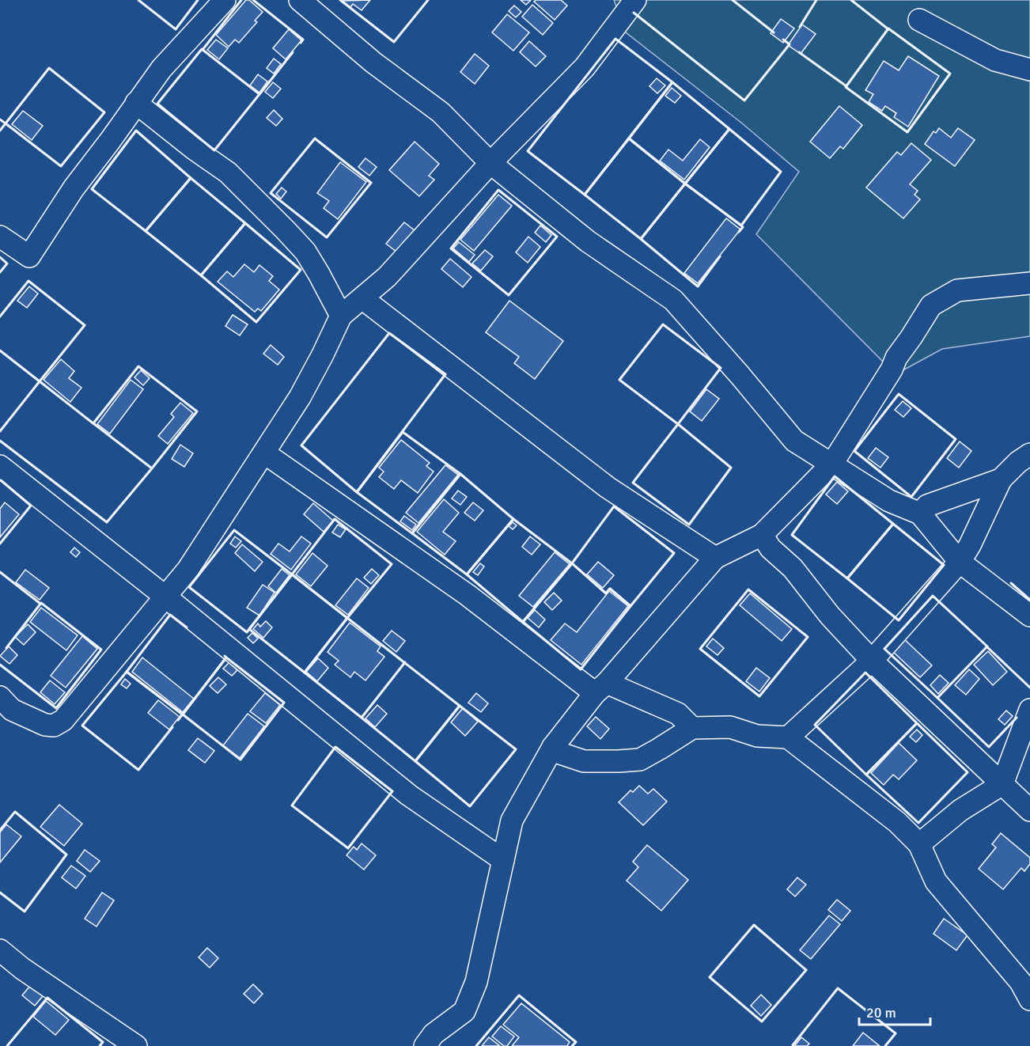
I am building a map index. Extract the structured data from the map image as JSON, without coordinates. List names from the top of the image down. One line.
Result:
{"scale_bar":"20 m"}
